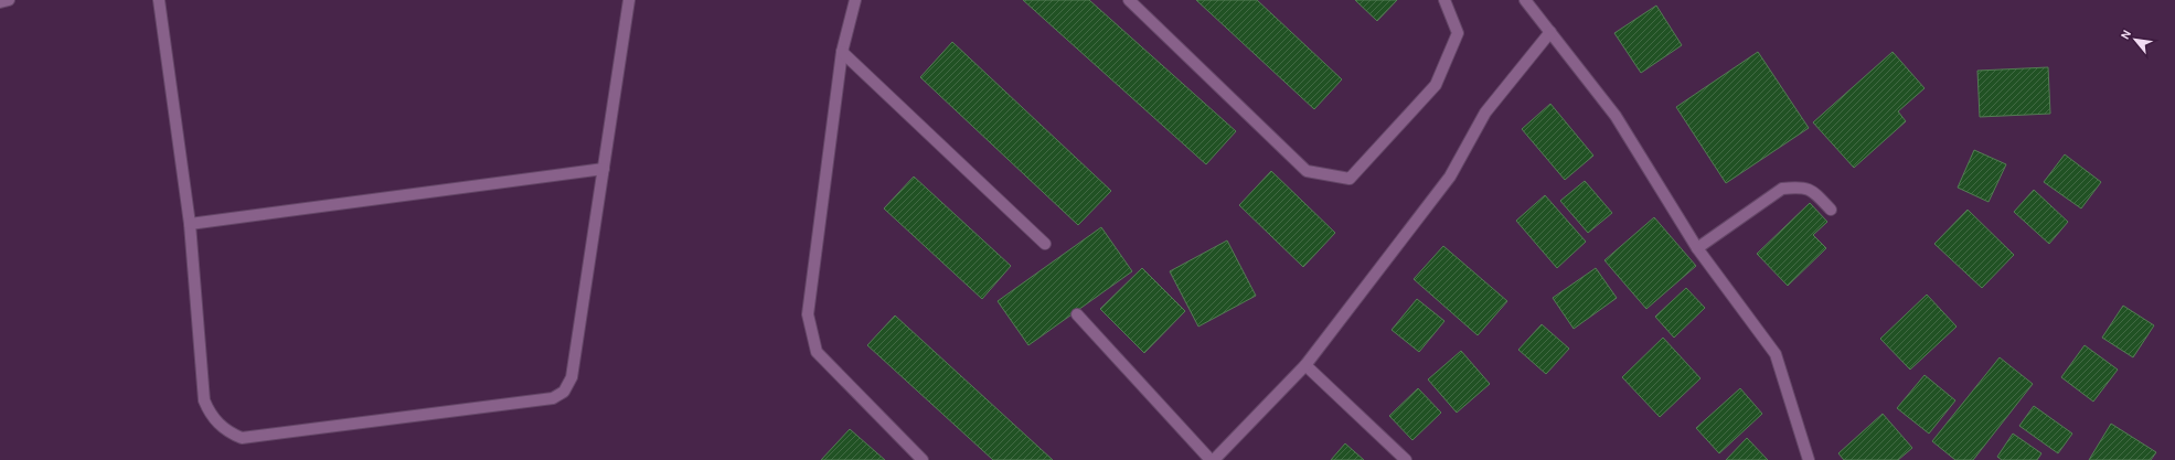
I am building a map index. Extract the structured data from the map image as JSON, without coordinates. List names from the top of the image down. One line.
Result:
{"north":"top left"}
